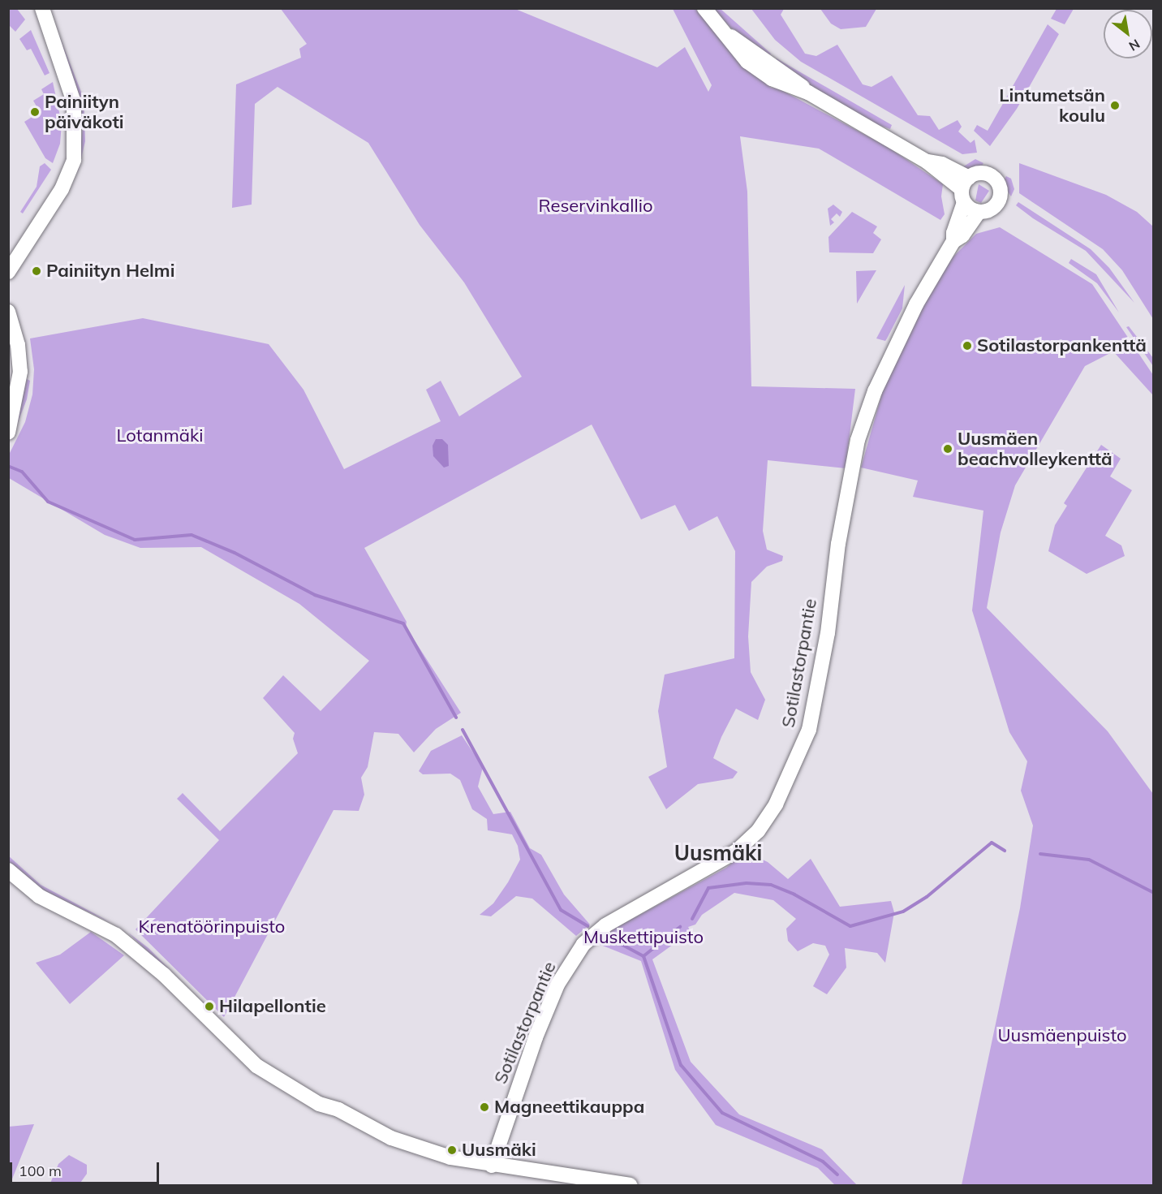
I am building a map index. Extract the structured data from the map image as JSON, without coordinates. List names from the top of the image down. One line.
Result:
{"streets":{"street":["Sotilastorpantie"]},"districts":["Uusmäki"],"parks":["Reservinkallio","Lotanmäki","Krenatöörinpuisto","Muskettipuisto","Uusmäenpuisto"],"places":["Lintumetsän koulu","Painiityn päiväkoti","Painiityn Helmi","Sotilastorpankenttä","Uusmäen beachvolleykenttä","Hilapellontie","Magneettikauppa","Uusmäki"],"scale_bar":"100 m","north":"bottom right"}
